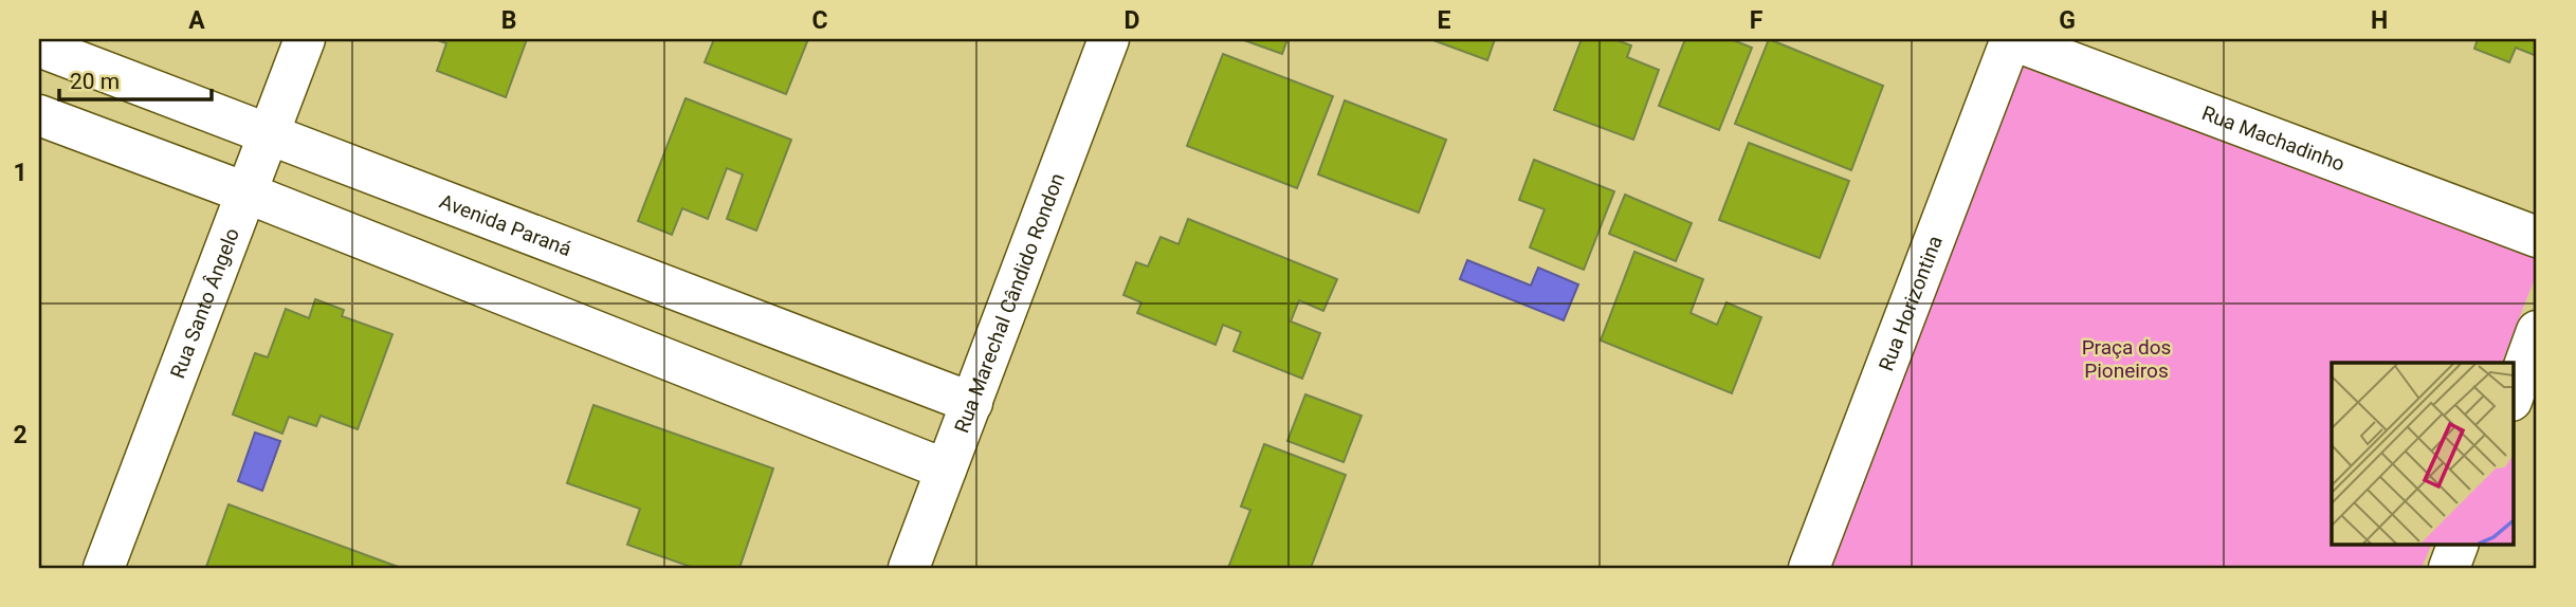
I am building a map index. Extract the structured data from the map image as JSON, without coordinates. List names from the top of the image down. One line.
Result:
{"streets":{"street":["Rua Machadinho","Avenida Paraná","Rua Santo Ângelo","Rua Marechal Cândido Rondon","Rua Horizontina"]},"crossings":[["Rua Machadinho","Rua Horizontina"],["Avenida Paraná","Rua Santo Ângelo"],["Avenida Paraná","Rua Marechal Cândido Rondon"]],"parks":["Praça dos Pioneiros"],"scale_bar":"20 m","grid":{"columns":["A","B","C","D","E","F","G","H"],"rows":["1","2"]}}
